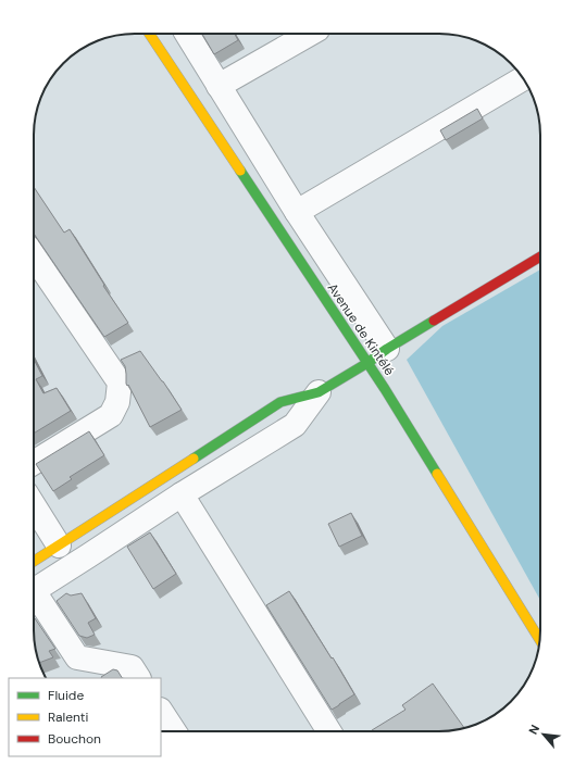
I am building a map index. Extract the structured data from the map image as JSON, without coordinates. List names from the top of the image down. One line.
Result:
{"streets":{"main road":["Avenue de Kintélé"]},"legend":["Fluide","Ralenti","Bouchon"],"north":"top left"}
